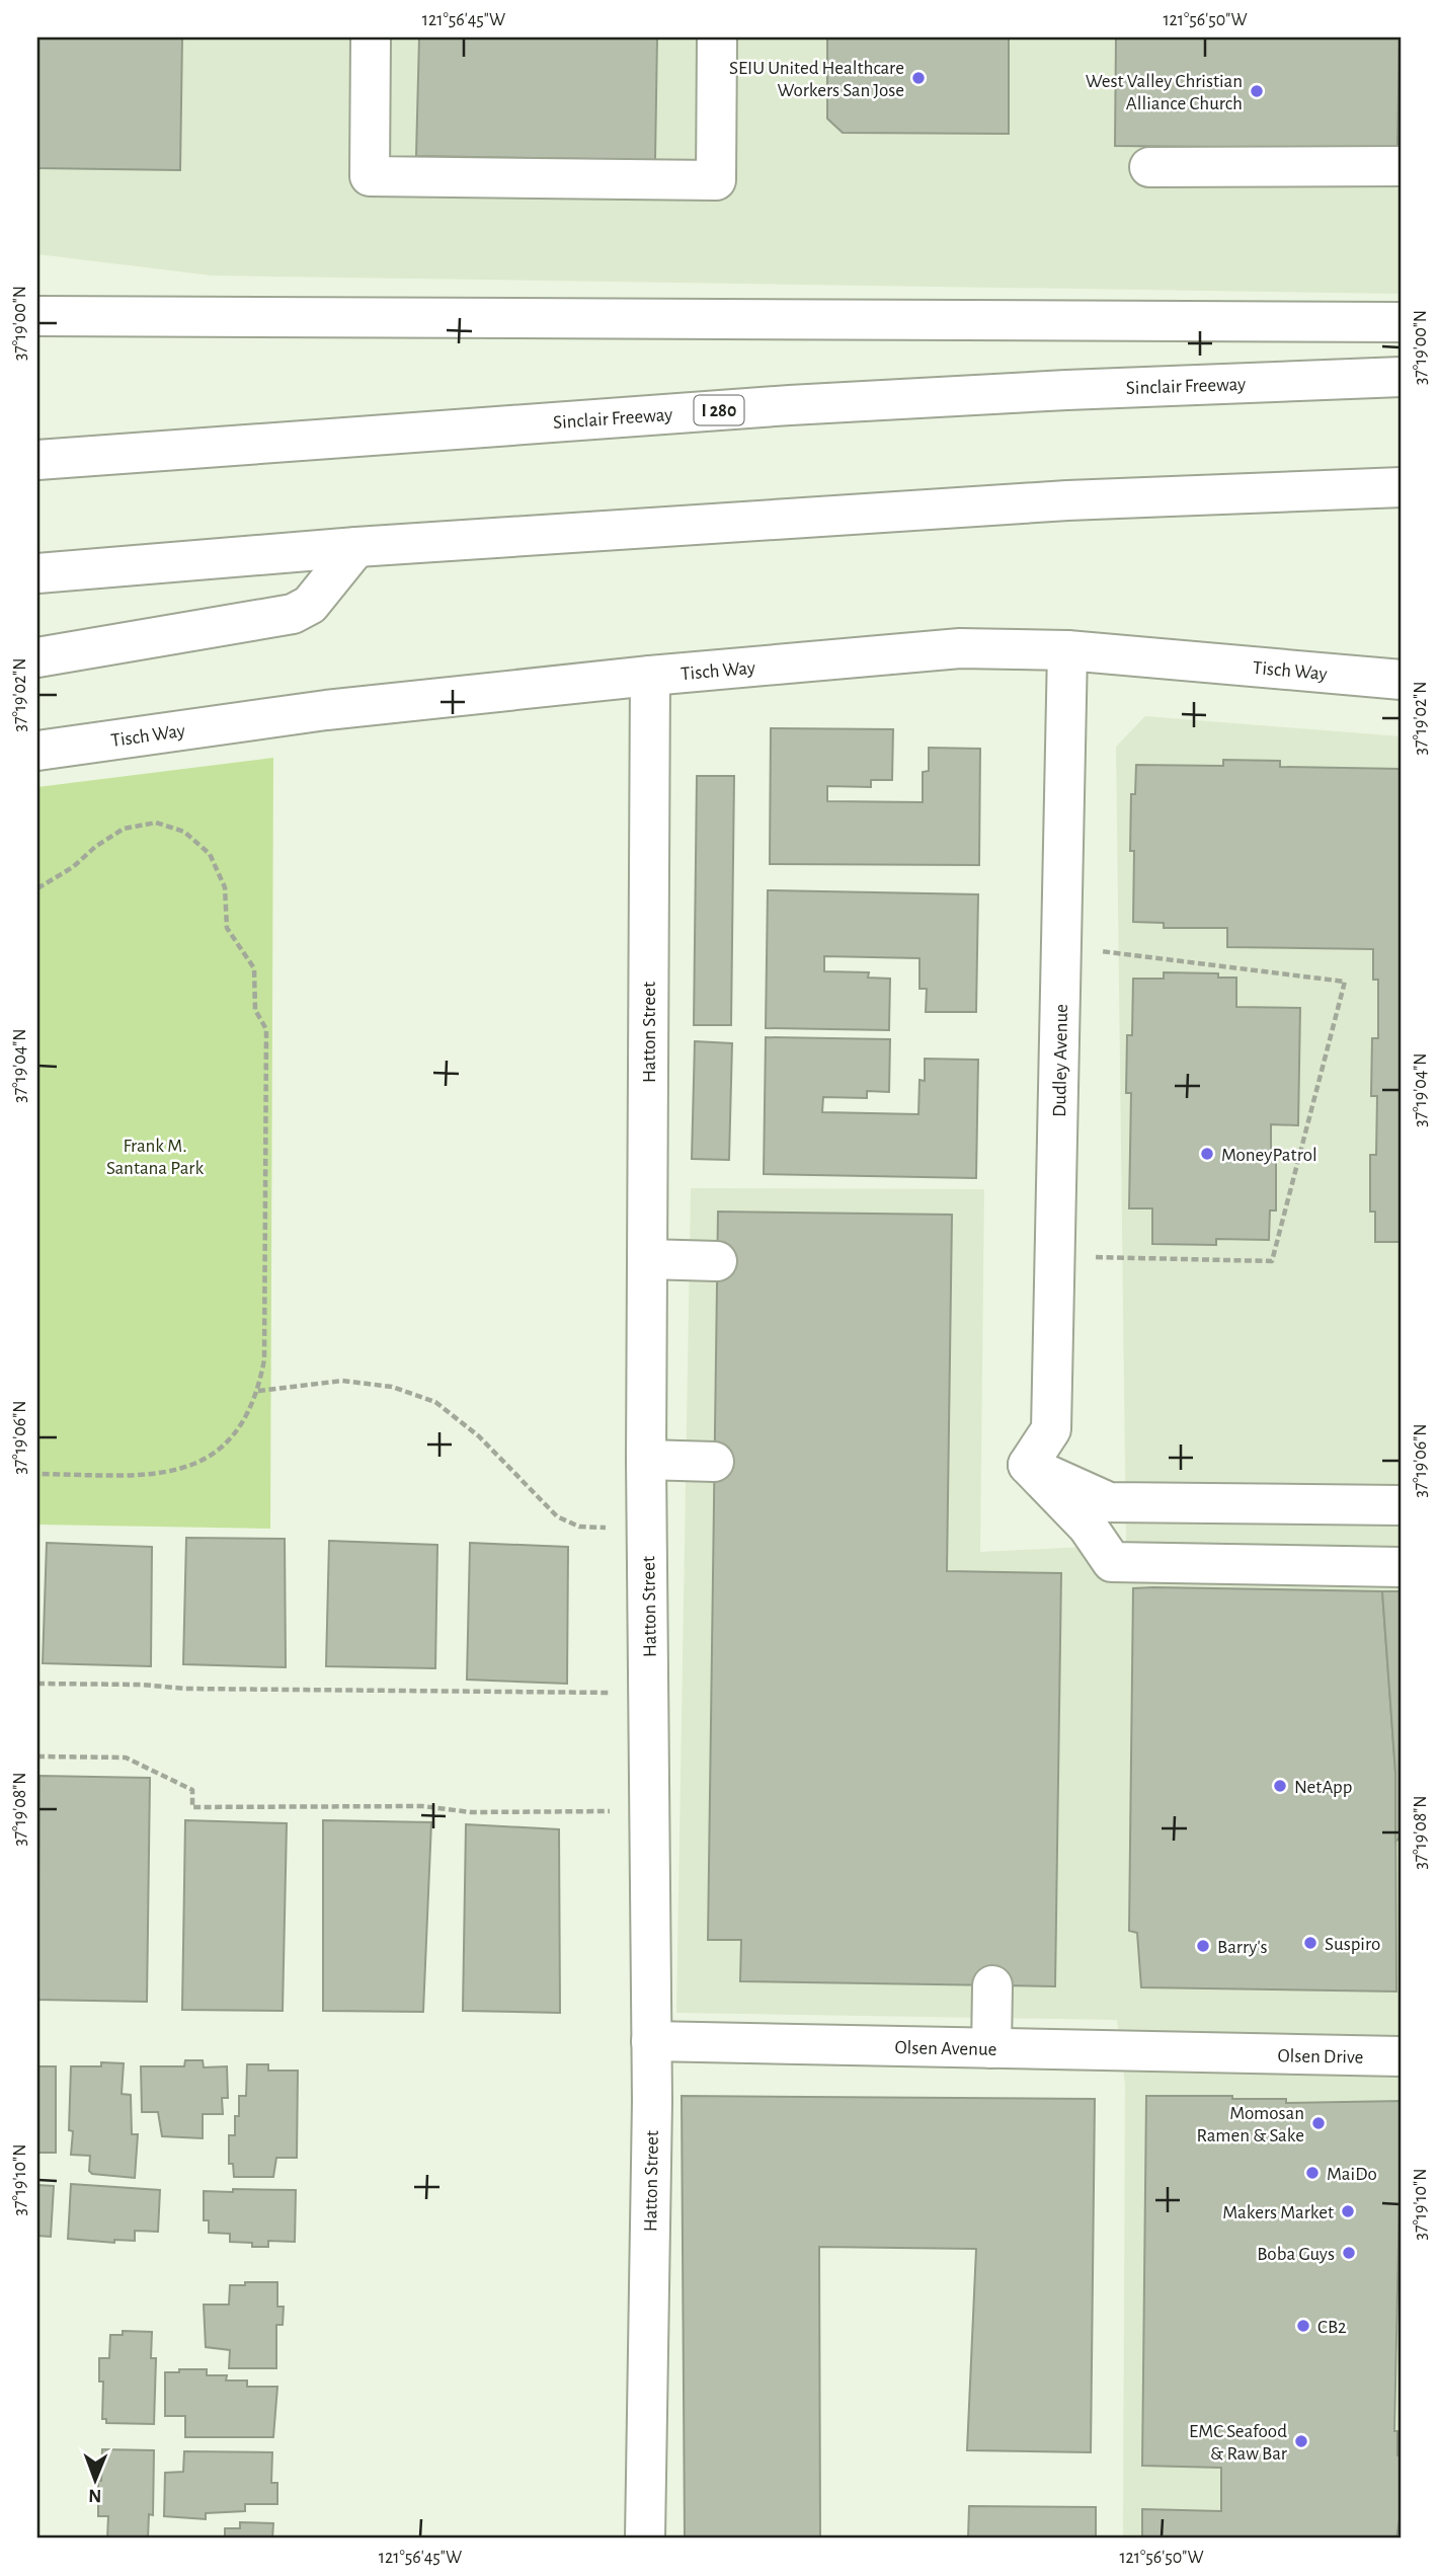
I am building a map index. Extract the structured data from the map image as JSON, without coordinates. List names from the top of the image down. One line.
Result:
{"streets":{"main road":["Sinclair Freeway","I 280","Tisch Way","Hatton Street","Dudley Avenue","Olsen Avenue","Olsen Drive"]},"crossings":[["Tisch Way","Hatton Street"],["Tisch Way","Dudley Avenue"],["Hatton Street","Olsen Avenue"],["Olsen Avenue","Olsen Drive"]],"parks":["Frank M. Santana Park"],"places":["SEIU United Healthcare Workers San Jose","West Valley Christian Alliance Church","MoneyPatrol","NetApp","Suspiro","Barry's","Momosan Ramen & Sake","MaiDo","Makers Market","Boba Guys","CB2","EMC Seafood & Raw Bar"],"north":"bottom","coordinates":["121°56'45\"W","121°56'50\"W","37°19'00\"N","37°19'02\"N","37°19'04\"N","37°19'06\"N","37°19'08\"N","37°19'10\"N"]}
